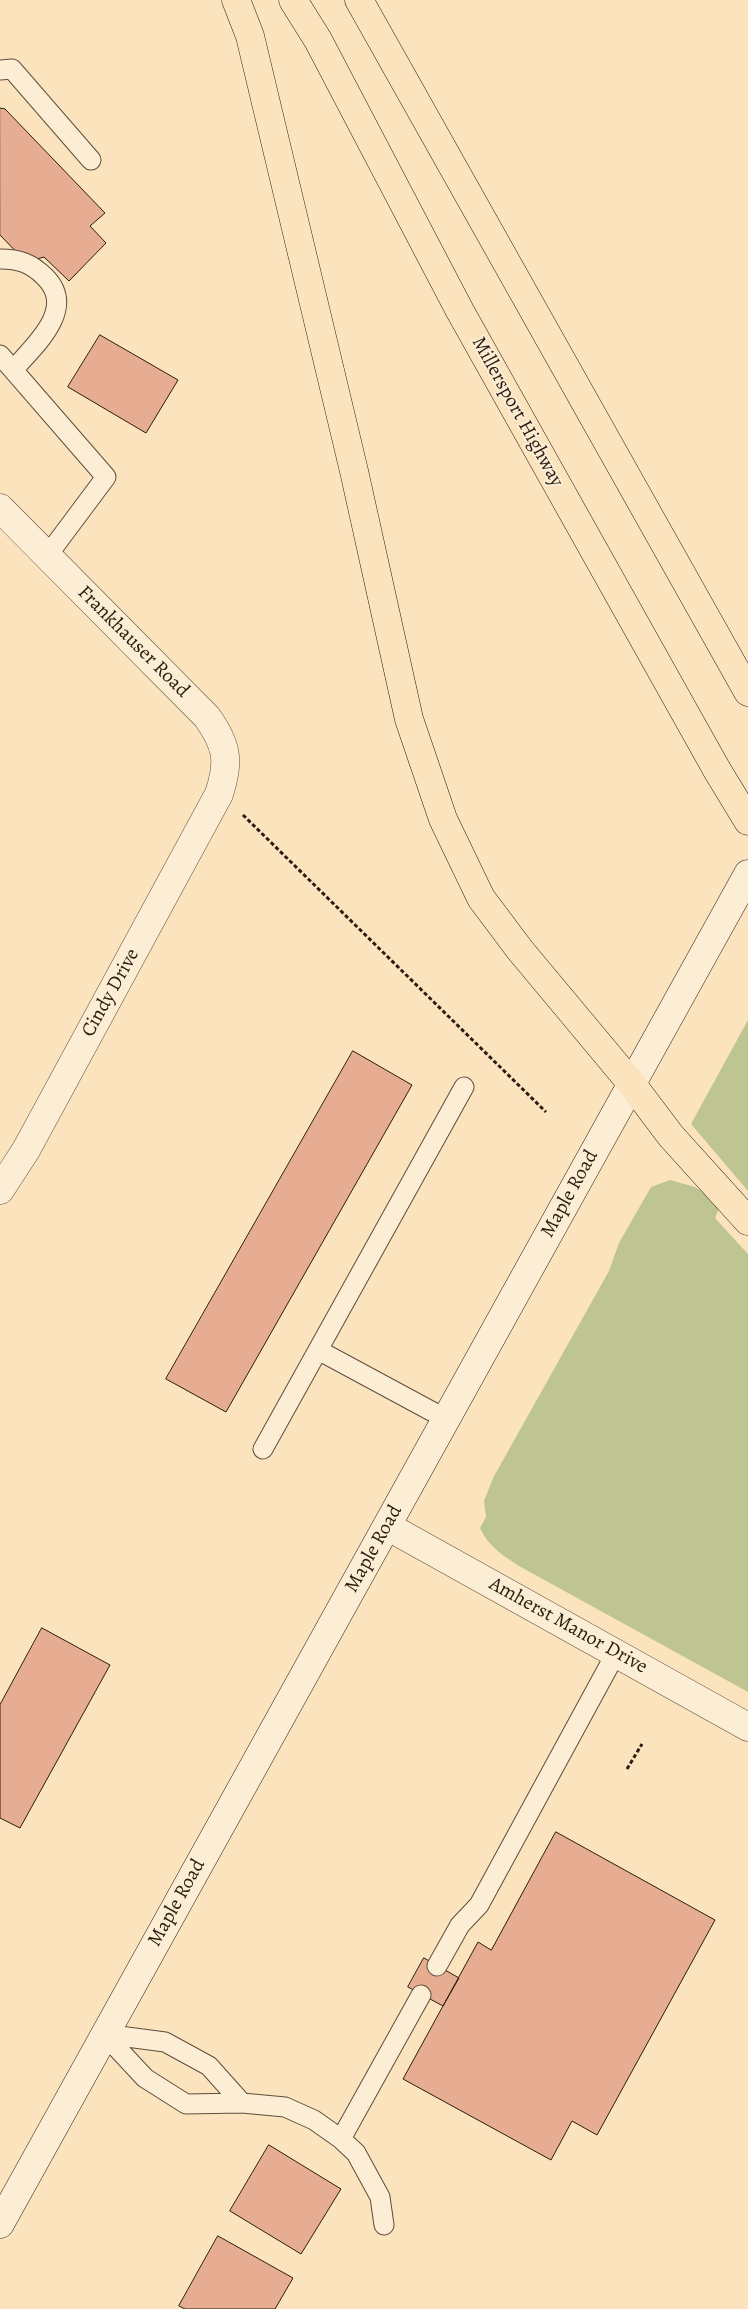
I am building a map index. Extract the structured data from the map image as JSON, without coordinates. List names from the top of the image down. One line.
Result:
{"streets":{"main road":["Millersport Highway","Frankhauser Road","Cindy Drive","Maple Road","Amherst Manor Drive"]},"crossings":[["Frankhauser Road","Cindy Drive"],["Maple Road","Amherst Manor Drive"]]}
